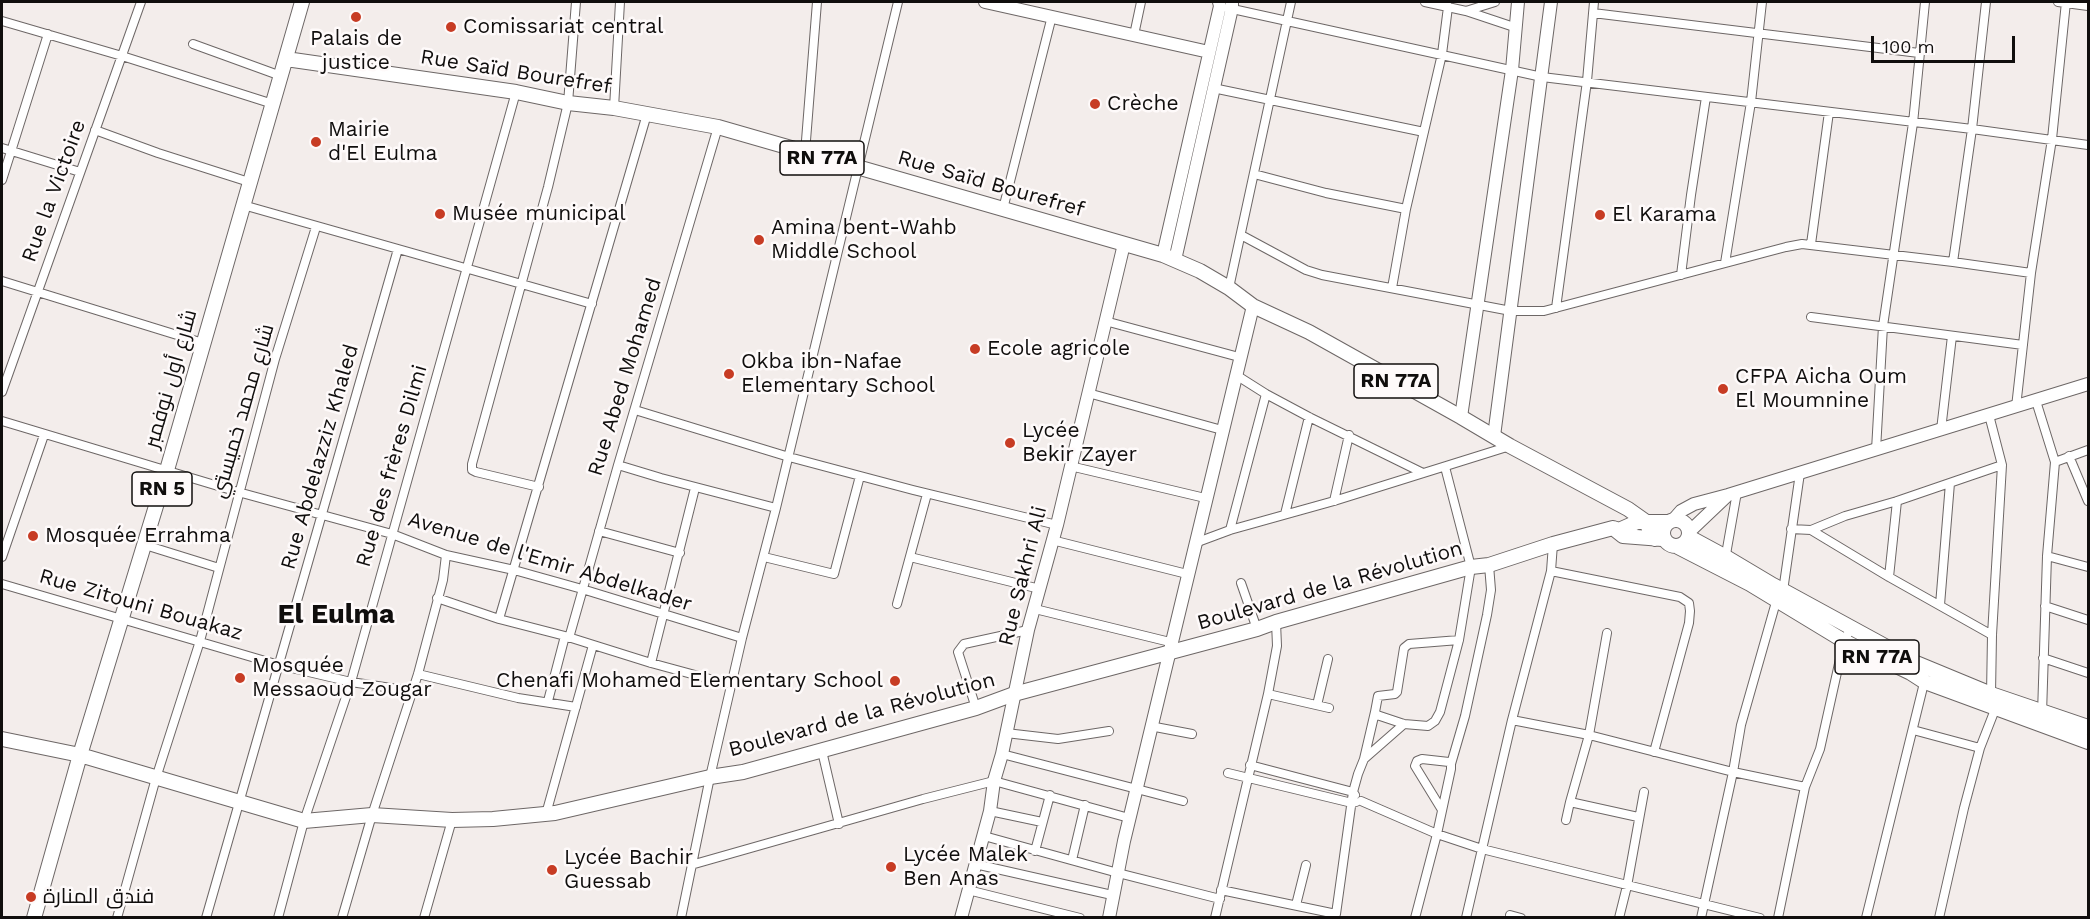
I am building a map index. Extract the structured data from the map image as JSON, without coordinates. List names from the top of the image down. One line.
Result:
{"streets":{"main road":["Rue Saïd Bourefref","RN 77A","شارع أول نوفمبر","RN 5","Rue Sakhri Ali","Boulevard de la Révolution"],"street":["Rue la Victoire","Rue Abed Mohamed","شارع محمد خميستي","Rue Abdelazziz Khaled","Rue des frères Dilmi","Avenue de l'Emir Abdelkader","Rue Zitouni Bouakaz"]},"crossings":[["Rue Saïd Bourefref","Rue Abed Mohamed"],["Rue Saïd Bourefref","شارع أول نوفمبر"],["Rue Saïd Bourefref","Rue des frères Dilmi"],["Rue Saïd Bourefref","RN 5"],["Rue Saïd Bourefref","Rue Sakhri Ali"],["Rue Saïd Bourefref","Boulevard de la Révolution"],["Rue Abed Mohamed","Avenue de l'Emir Abdelkader"],["شارع أول نوفمبر","RN 5"],["شارع أول نوفمبر","Avenue de l'Emir Abdelkader"],["شارع أول نوفمبر","Boulevard de la Révolution"],["شارع أول نوفمبر","Rue Zitouni Bouakaz"],["شارع محمد خميستي","Avenue de l'Emir Abdelkader"],["شارع محمد خميستي","Boulevard de la Révolution"],["شارع محمد خميستي","Rue Zitouni Bouakaz"],["Rue Abdelazziz Khaled","Avenue de l'Emir Abdelkader"],["Rue Abdelazziz Khaled","Boulevard de la Révolution"],["Rue Abdelazziz Khaled","Rue Zitouni Bouakaz"],["Rue des frères Dilmi","Avenue de l'Emir Abdelkader"],["Rue des frères Dilmi","Boulevard de la Révolution"],["Rue des frères Dilmi","Rue Zitouni Bouakaz"],["Rue Sakhri Ali","Boulevard de la Révolution"]],"districts":["El Eulma"],"places":["Palais de justice","Comissariat central","Crèche","Mairie d'El Eulma","Musée municipal","El Karama","Amina bent-Wahb Middle School","Ecole agricole","Okba ibn-Nafae Elementary School","CFPA Aicha Oum El Moumnine","Lycée Bekir Zayer","Mosquée Errahma","Mosquée Messaoud Zougar","Chenafi Mohamed Elementary School","Lycée Malek Ben Anas","Lycée Bachir Guessab","فندق المنارة"],"scale_bar":"100 m"}
